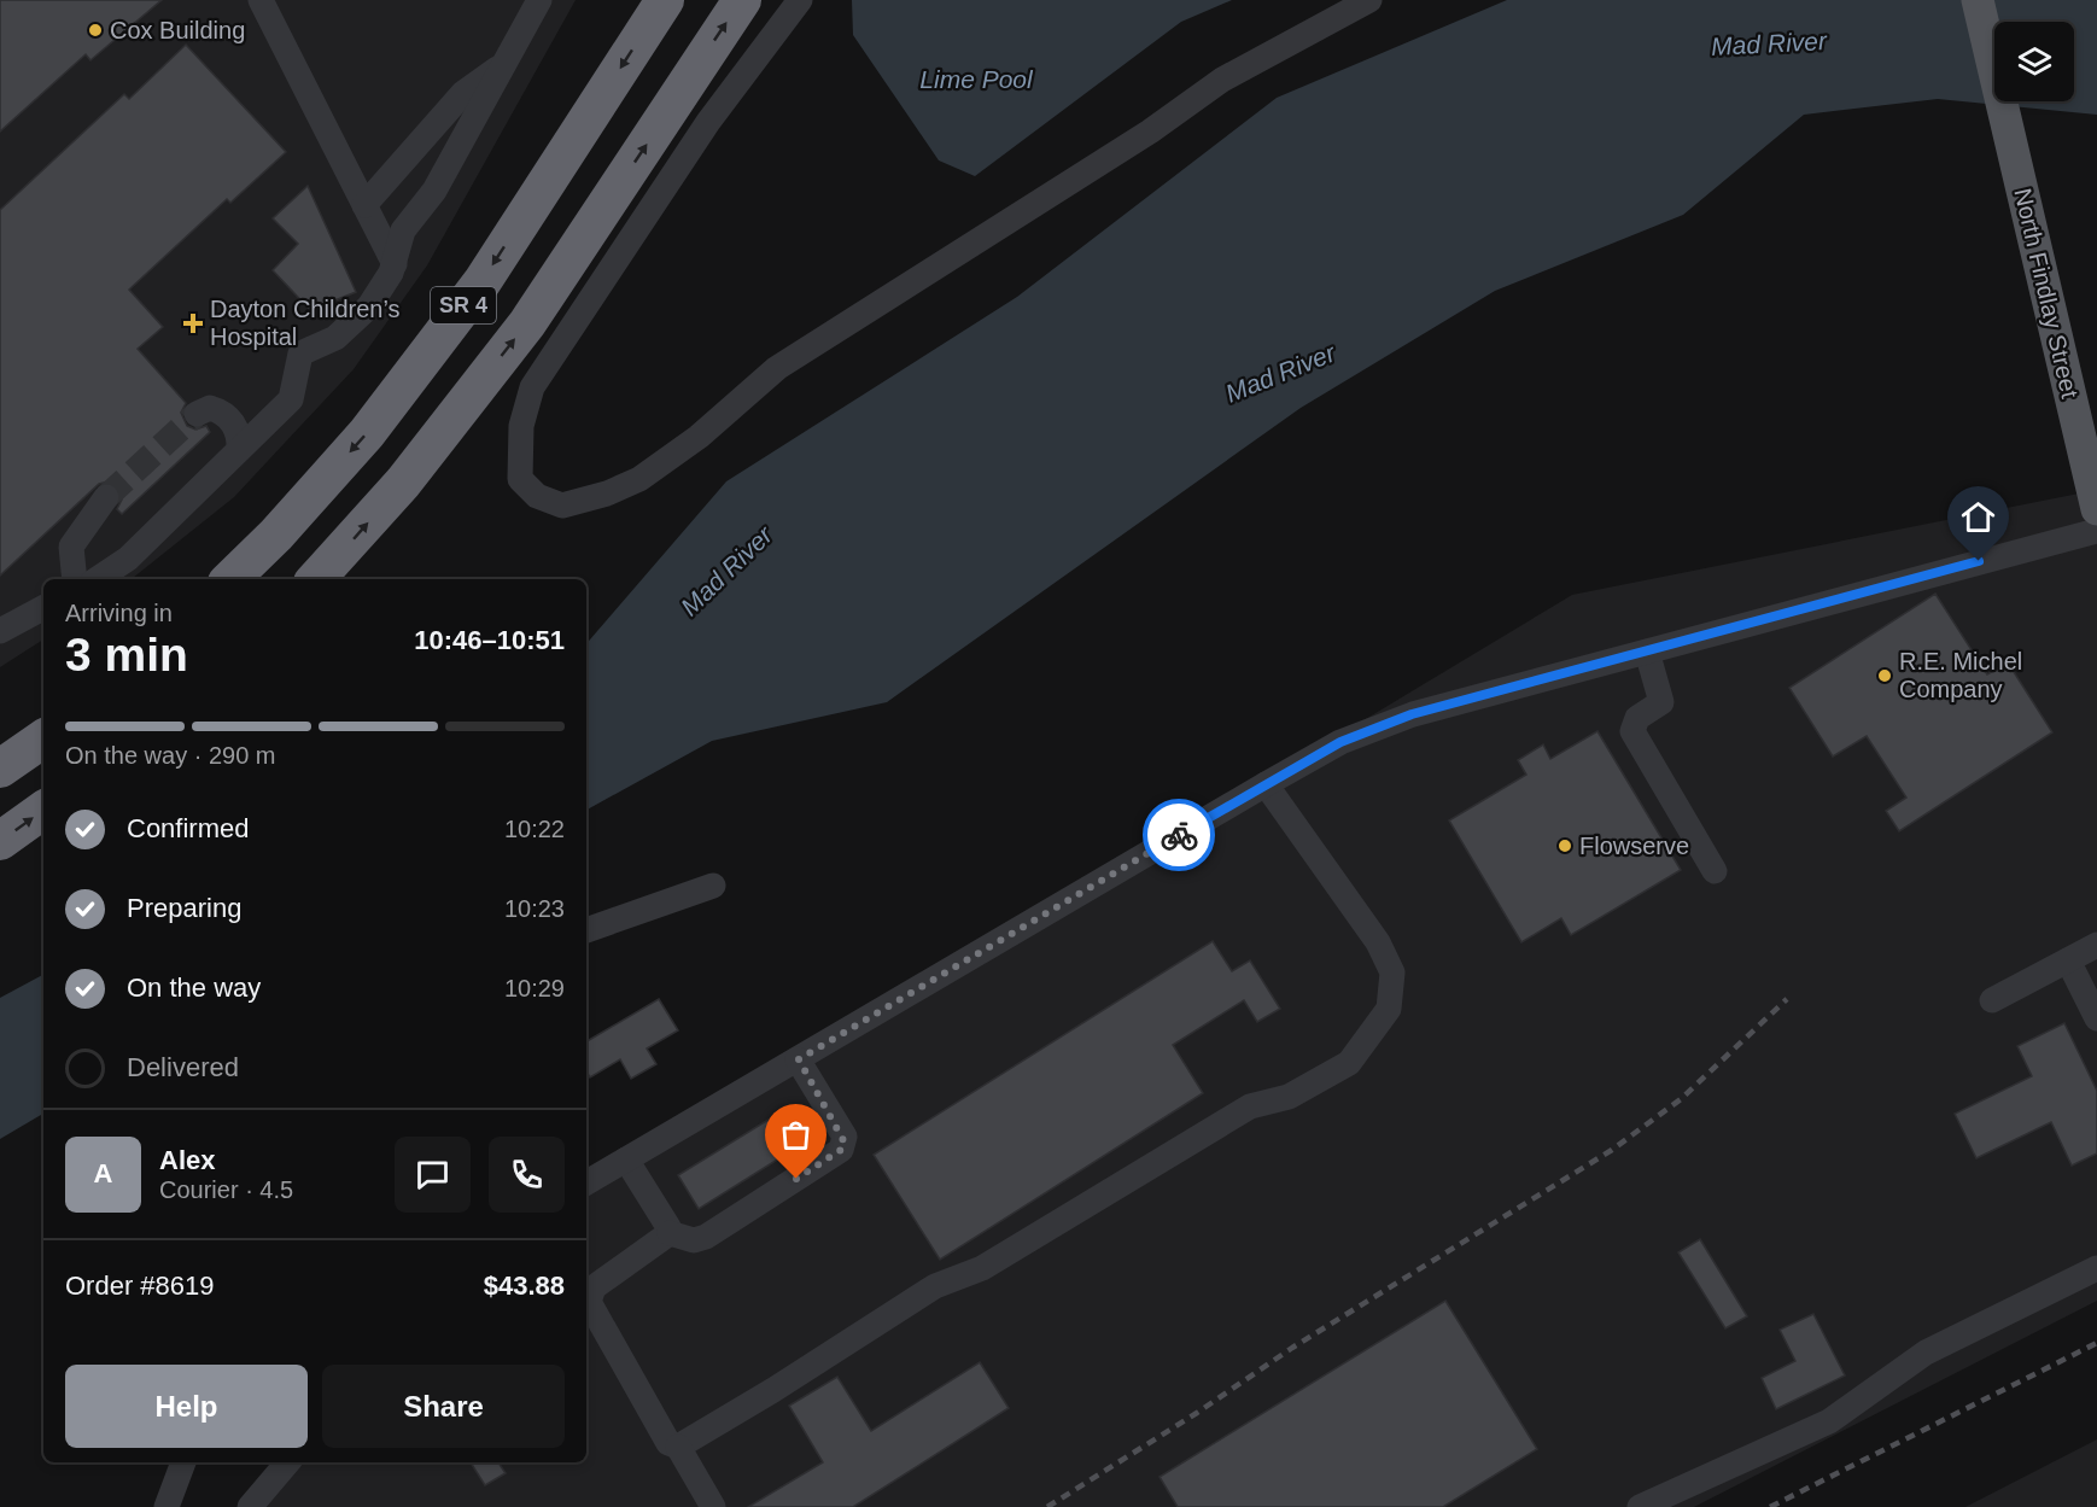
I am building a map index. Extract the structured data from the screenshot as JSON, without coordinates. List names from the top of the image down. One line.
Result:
{"streets":{"highway":["SR 4"],"main road":["North Findlay Street"]},"water":["Mad River","Lime Pool"],"places":{"other":["Cox Building","R.E. Michel Company","Flowserve"],"health":["Dayton Children’s Hospital"]},"page":{"heading":["3 min","Arriving in","10:46–10:51"],"panel":["Alex","Courier · 4.5","Order #8619","$43.88"],"bar":"On the way · 290 m","list":[["Confirmed","10:22"],["Preparing","10:23"],["On the way","10:29"],"Delivered"],"round":"A","buttons":["Help","Share"]}}
